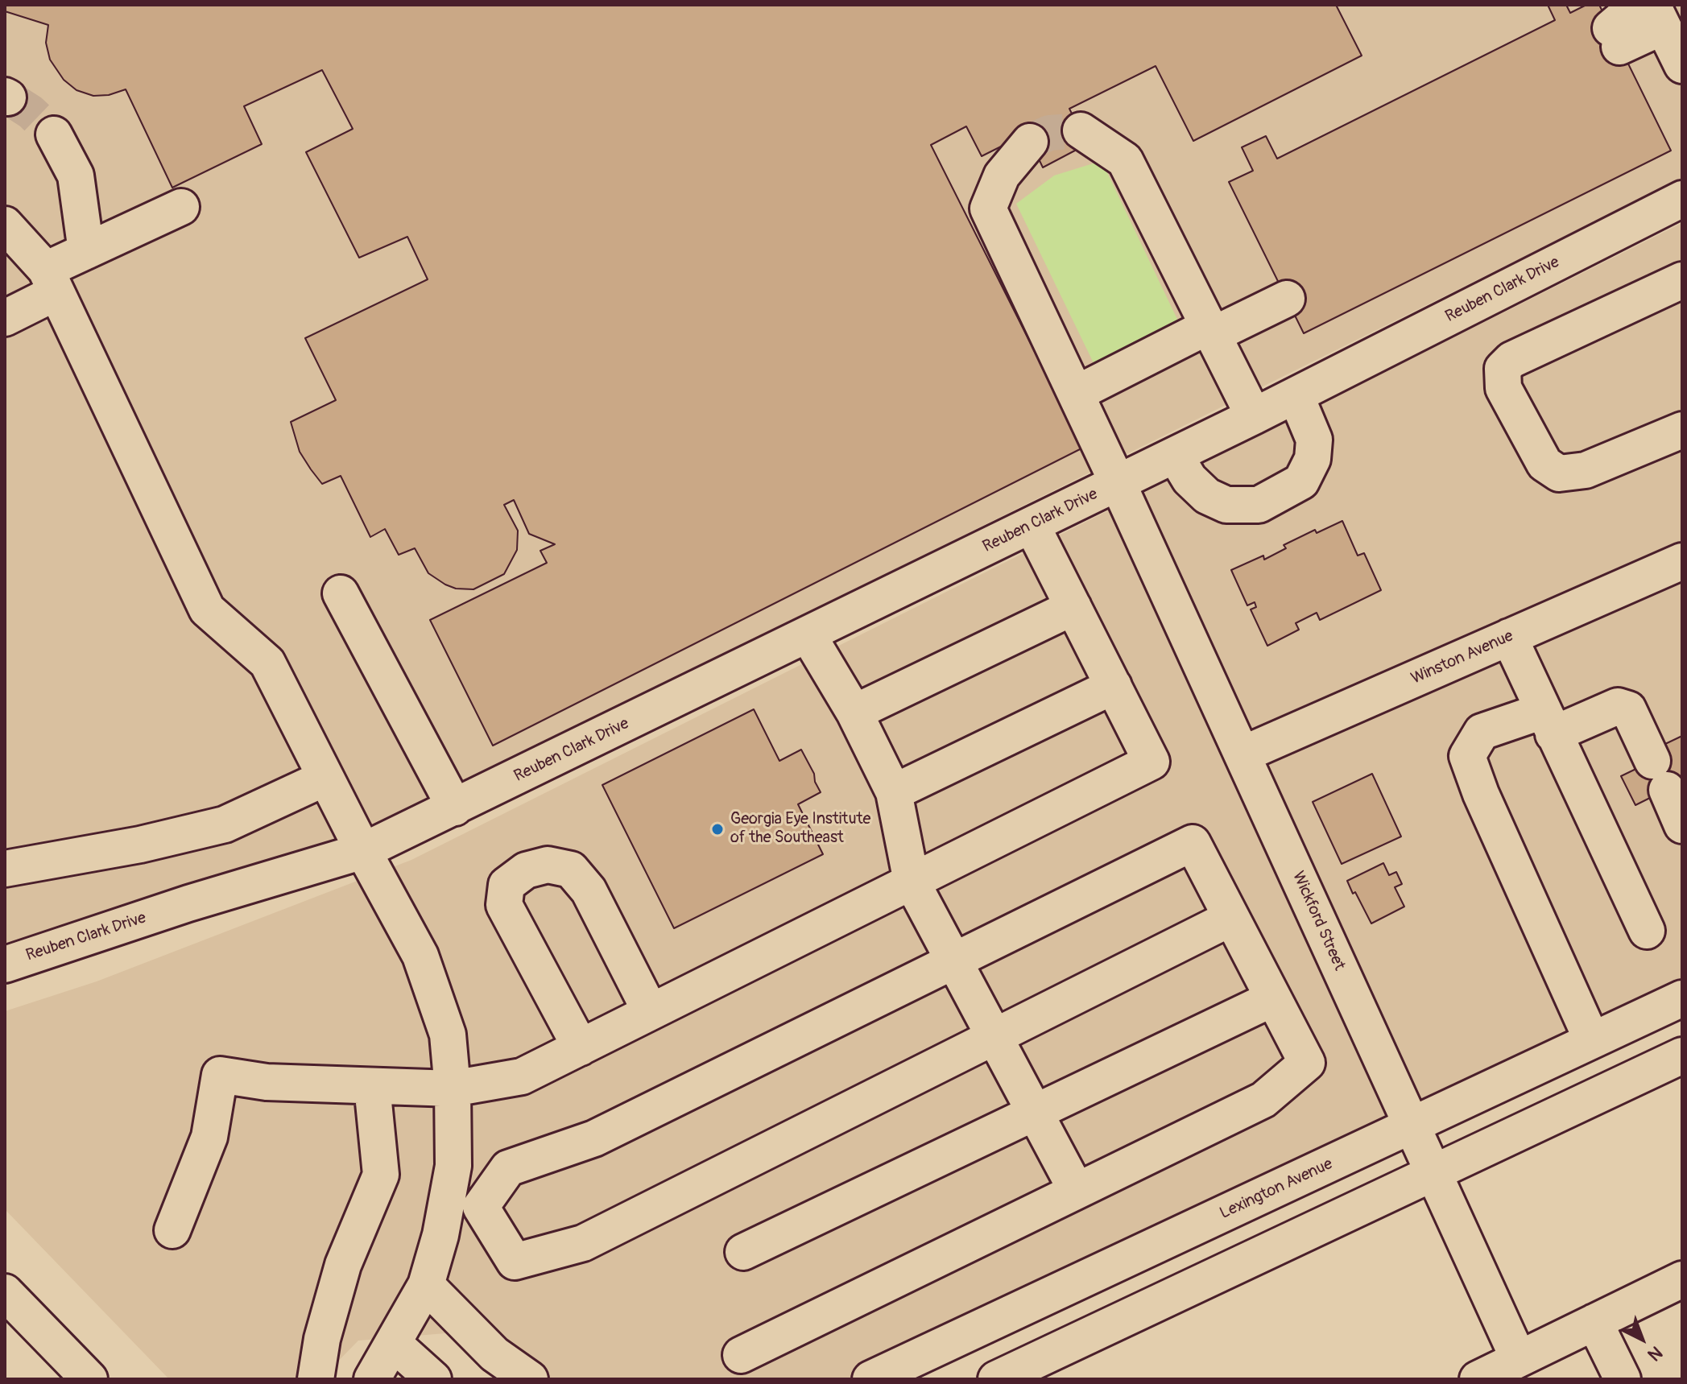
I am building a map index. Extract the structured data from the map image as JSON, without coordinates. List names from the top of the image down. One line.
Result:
{"streets":{"street":["Reuben Clark Drive","Winston Avenue","Wickford Street","Lexington Avenue"]},"crossings":[["Reuben Clark Drive","Wickford Street"],["Winston Avenue","Wickford Street"],["Wickford Street","Lexington Avenue"]],"places":["Georgia Eye Institute of the Southeast"],"north":"bottom right"}
